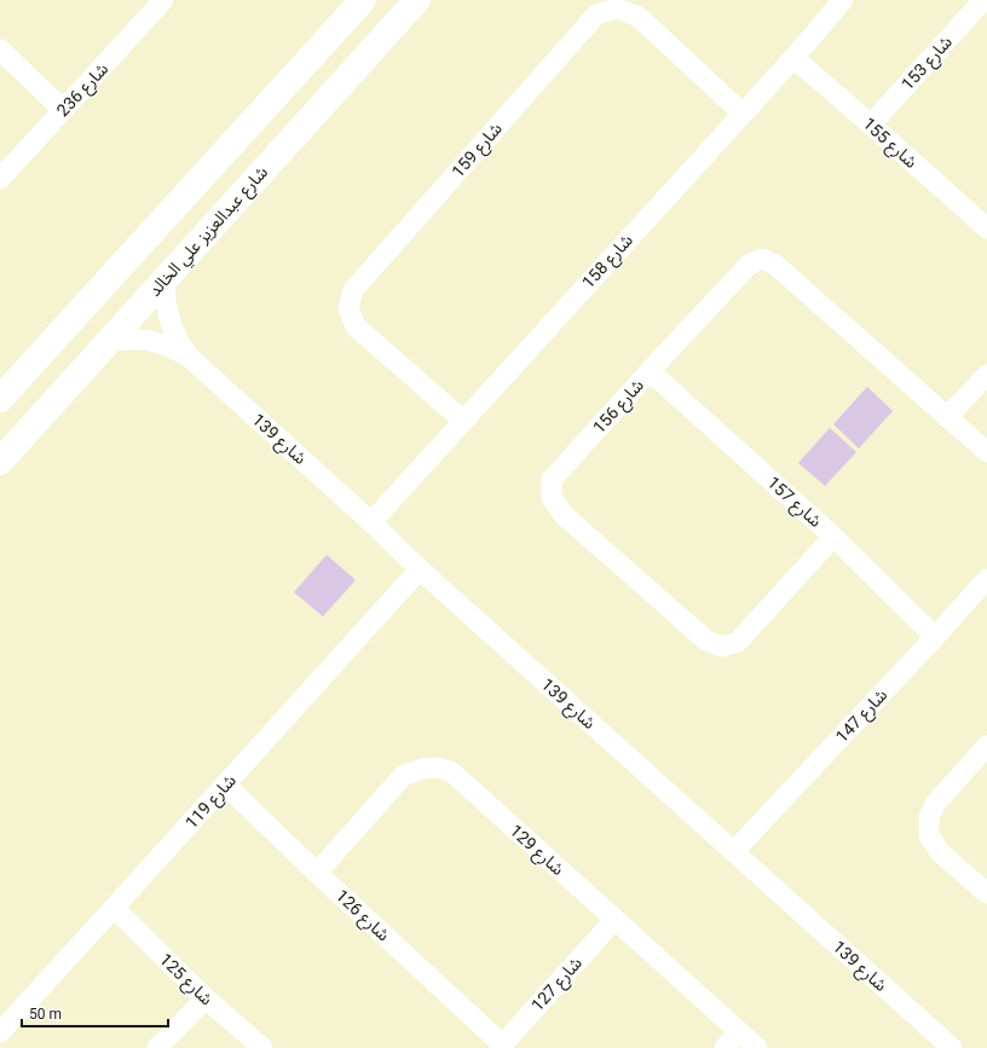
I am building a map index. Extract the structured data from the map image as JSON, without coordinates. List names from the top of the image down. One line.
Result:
{"streets":{"street":["شارع 153","شارع 236","شارع 155","شارع 159","شارع عبدالعزيز علي الخالد","شارع 158","شارع 156","شارع 139","شارع 157","شارع 147","شارع 119","شارع 129","شارع 126","شارع 125","شارع 127"]},"crossings":[["شارع 153","شارع 155"],["شارع 155","شارع 158"],["شارع 159","شارع 158"],["شارع عبدالعزيز علي الخالد","شارع 139"],["شارع 158","شارع 139"],["شارع 156","شارع 157"],["شارع 139","شارع 147"],["شارع 139","شارع 119"],["شارع 157","شارع 147"],["شارع 119","شارع 126"],["شارع 119","شارع 125"],["شارع 129","شارع 126"],["شارع 129","شارع 127"],["شارع 126","شارع 127"]],"scale_bar":"50 m"}
